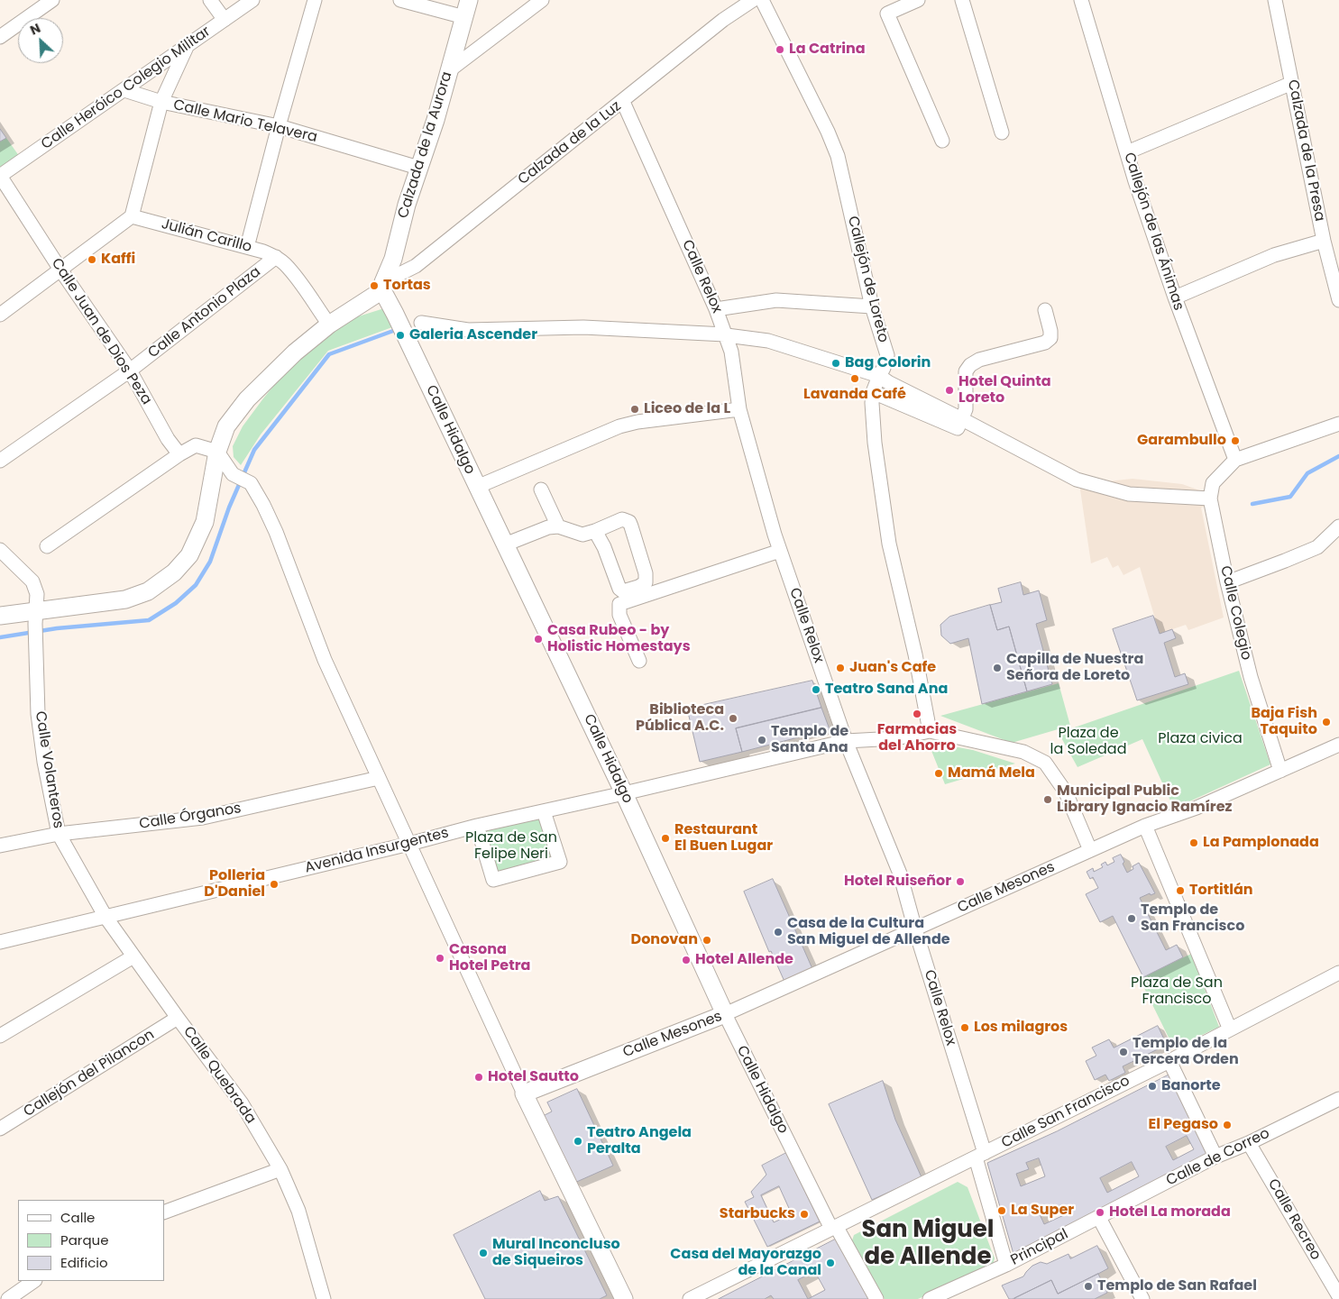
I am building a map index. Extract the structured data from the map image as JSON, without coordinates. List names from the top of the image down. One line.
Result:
{"streets":{"main road":["Calzada de la Luz","Calzada de la Aurora","Calle Hidalgo","Calle Mesones"],"street":["Calle Heróico Colegio Militar","Calle Mario Telavera","Calzada de la Presa","Callejón de las Ánimas","Julián Carillo","Calle Relox","Callejón de Loreto","Calle Antonio Plaza","Calle Juan de Dios Peza","Calle Colegio","Calle Volanteros","Calle Órganos","Avenida Insurgentes","Callejón del Pilancon","Calle Quebrada","Calle San Francisco","Calle de Correo","Calle Recreo","Principal"]},"crossings":[["Calle Heróico Colegio Militar","Calle Mario Telavera"],["Calle Heróico Colegio Militar","Calle Juan de Dios Peza"],["Calle Mario Telavera","Calzada de la Aurora"],["Calzada de la Luz","Calzada de la Aurora"],["Calzada de la Luz","Julián Carillo"],["Calzada de la Luz","Calle Relox"],["Calzada de la Luz","Calle Hidalgo"],["Calzada de la Luz","Calle Volanteros"],["Calzada de la Aurora","Calle Hidalgo"],["Julián Carillo","Calle Antonio Plaza"],["Calle Relox","Avenida Insurgentes"],["Calle Relox","Calle Mesones"],["Calle Relox","Calle San Francisco"],["Calle Relox","Principal"],["Callejón de Loreto","Avenida Insurgentes"],["Calle Antonio Plaza","Calle Juan de Dios Peza"],["Calle Hidalgo","Avenida Insurgentes"],["Calle Hidalgo","Calle Mesones"],["Calle Hidalgo","Calle San Francisco"],["Calle Colegio","Calle Mesones"],["Calle Volanteros","Calle Órganos"],["Calle Volanteros","Avenida Insurgentes"],["Calle Volanteros","Calle Quebrada"],["Avenida Insurgentes","Calle Mesones"],["Avenida Insurgentes","Calle Quebrada"],["Callejón del Pilancon","Calle Quebrada"],["Calle de Correo","Calle Recreo"],["Calle de Correo","Principal"]],"districts":["San Miguel de Allende"],"parks":["Plaza de la Soledad","Plaza civica","Plaza de San Felipe Neri","Plaza de San Francisco"],"places":["La Catrina","Kaffi","Tortas","Galeria Ascender","Bag Colorin","Lavanda Café","Hotel Quinta Loreto","Liceo de la L","Garambullo","Casa Rubeo - by Holistic Homestays","Juan's Cafe","Capilla de Nuestra Señora de Loreto","Teatro Sana Ana","Farmacias del Ahorro","Biblioteca Pública A.C.","Baja Fish Taquito","Templo de Santa Ana","Mamá Mela","Municipal Public Library Ignacio Ramírez","Restaurant El Buen Lugar","La Pamplonada","Hotel Ruiseñor","Polleria D'Daniel","Tortitlán","Templo de San Francisco","Casa de la Cultura San Miguel de Allende","Donovan","Casona Hotel Petra","Hotel Allende","Los milagros","Templo de la Tercera Orden","Hotel Sautto","Banorte","El Pegaso","Teatro Angela Peralta","La Super","Hotel La morada","Starbucks","Mural Inconcluso de Siqueiros","Casa del Mayorazgo de la Canal","Templo de San Rafael"],"legend":["Calle","Parque","Edificio"],"north":"top left"}
